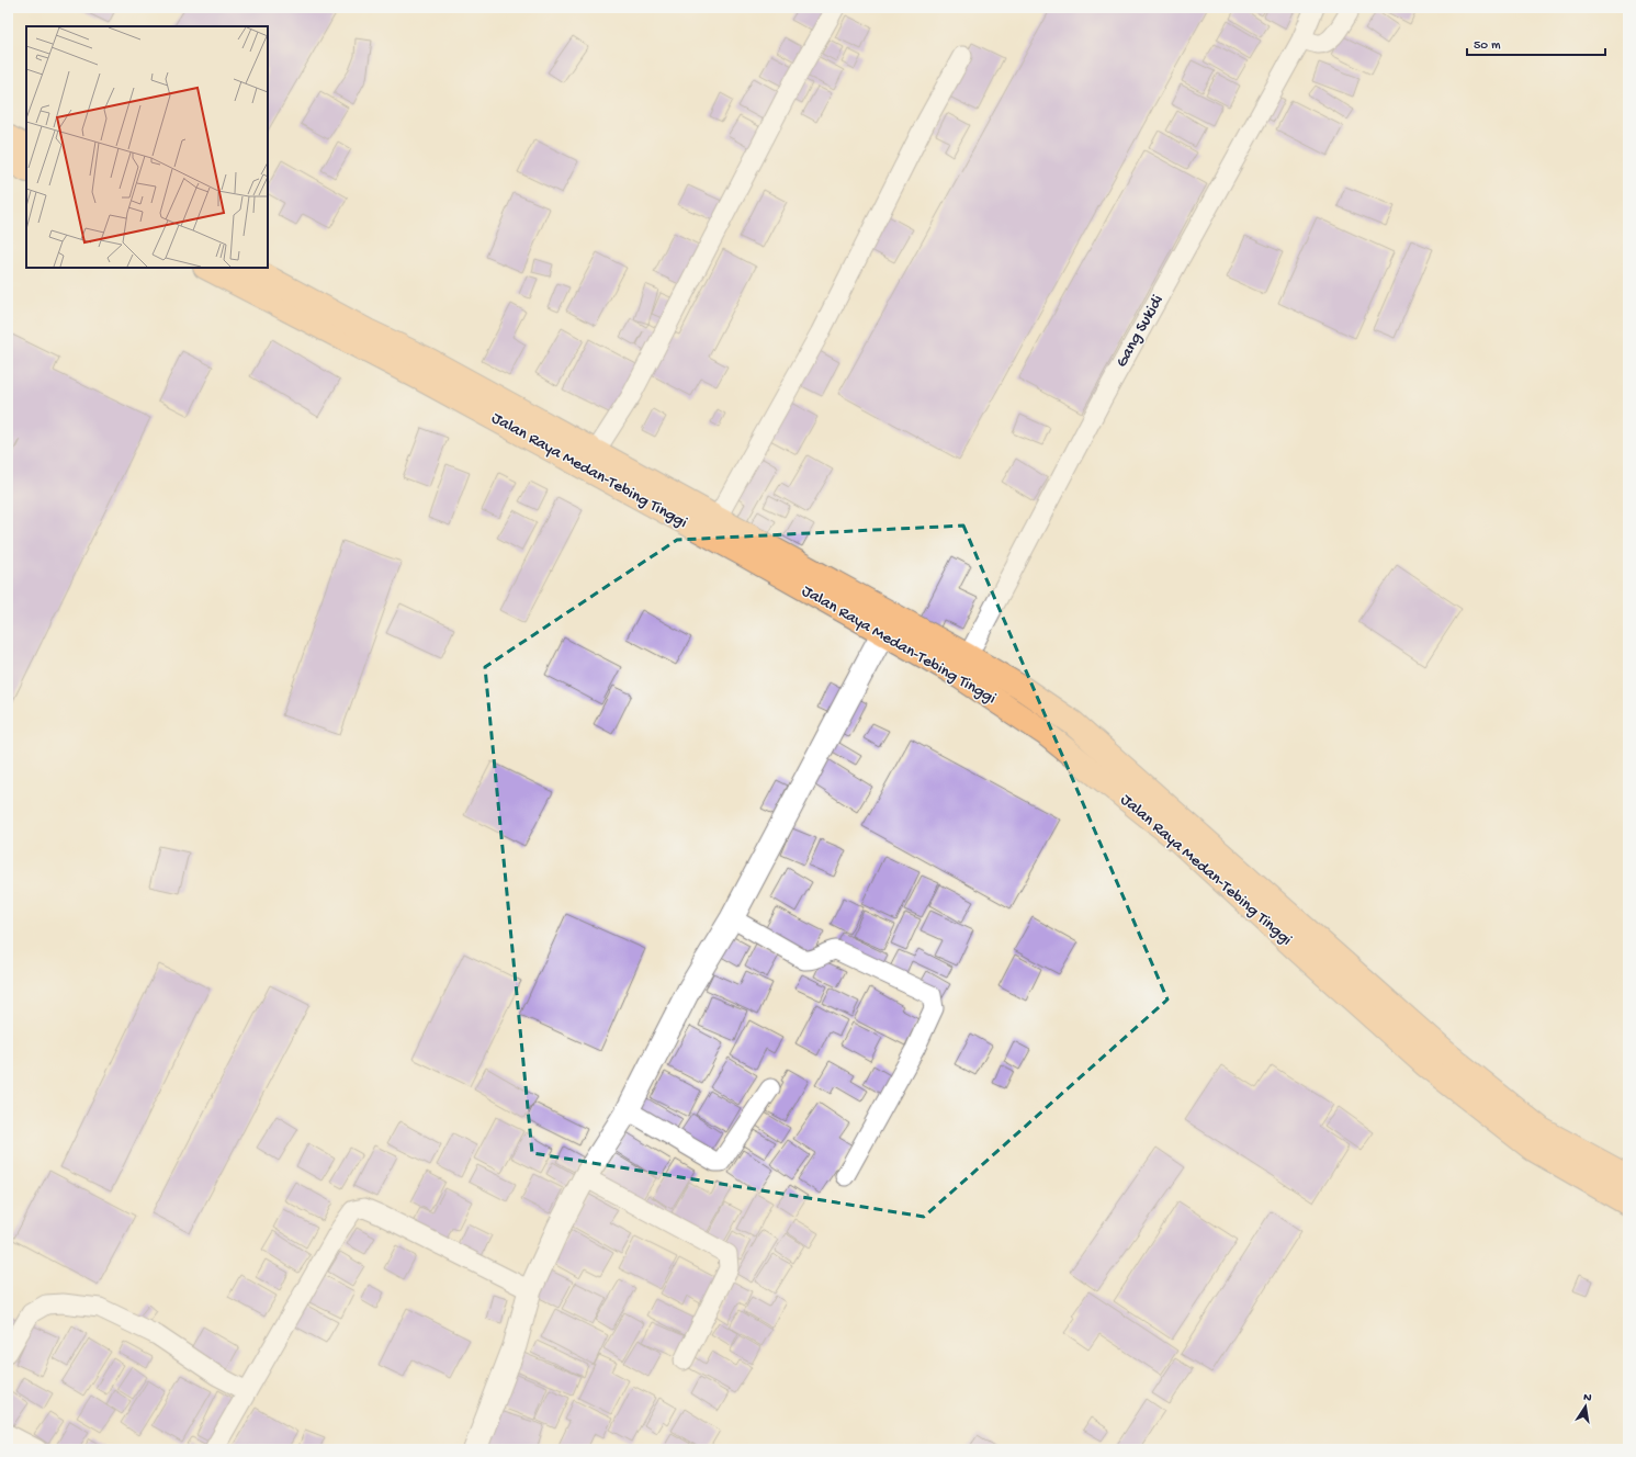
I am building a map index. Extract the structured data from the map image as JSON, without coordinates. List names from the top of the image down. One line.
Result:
{"streets":{"highway":["Jalan Raya Medan-Tebing Tinggi"],"street":["Gang Sukidi"]},"crossings":[["Gang Sukidi","Jalan Raya Medan-Tebing Tinggi"]],"scale_bar":"50 m","north":"top"}
